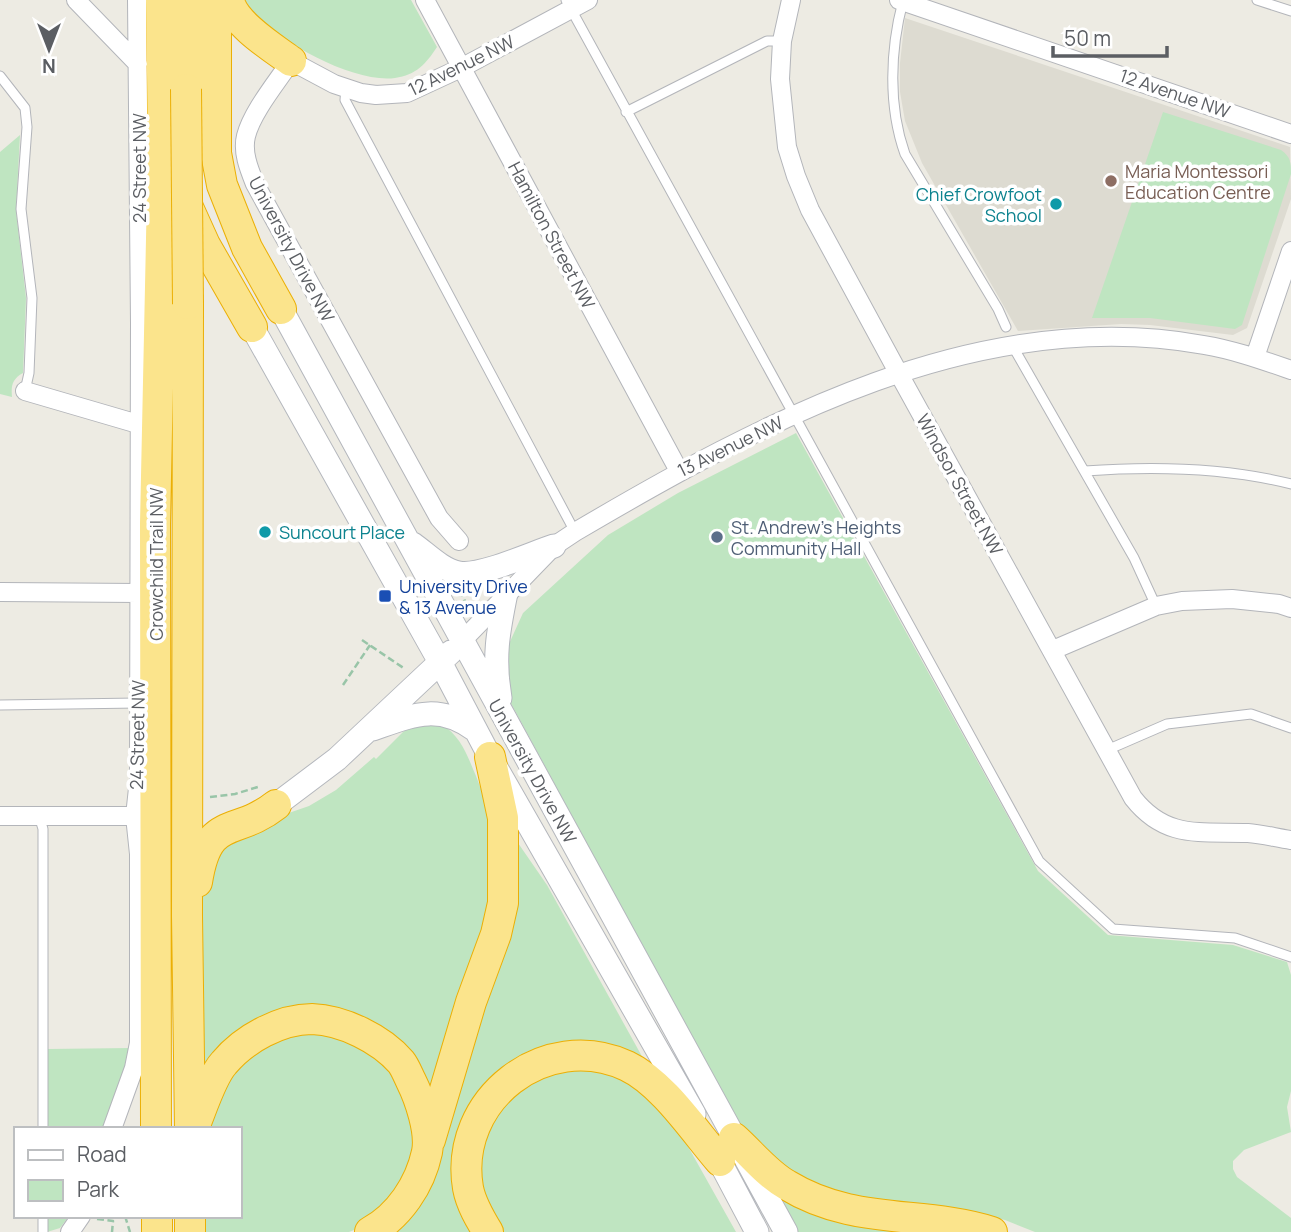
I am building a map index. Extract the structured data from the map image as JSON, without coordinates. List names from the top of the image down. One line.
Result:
{"streets":{"highway":["Crowchild Trail NW"],"street":["12 Avenue NW","24 Street NW","Hamilton Street NW","University Drive NW","13 Avenue NW","Windsor Street NW"]},"crossings":[["12 Avenue NW","Hamilton Street NW"],["12 Avenue NW","University Drive NW"],["Hamilton Street NW","13 Avenue NW"],["University Drive NW","13 Avenue NW"],["13 Avenue NW","Windsor Street NW"]],"places":{"other":["Maria Montessori Education Centre","Chief Crowfoot School","Suncourt Place","St. Andrew's Heights Community Hall"],"transit":["University Drive & 13 Avenue"]},"legend":["Road","Park"],"scale_bar":"50 m","north":"bottom"}
